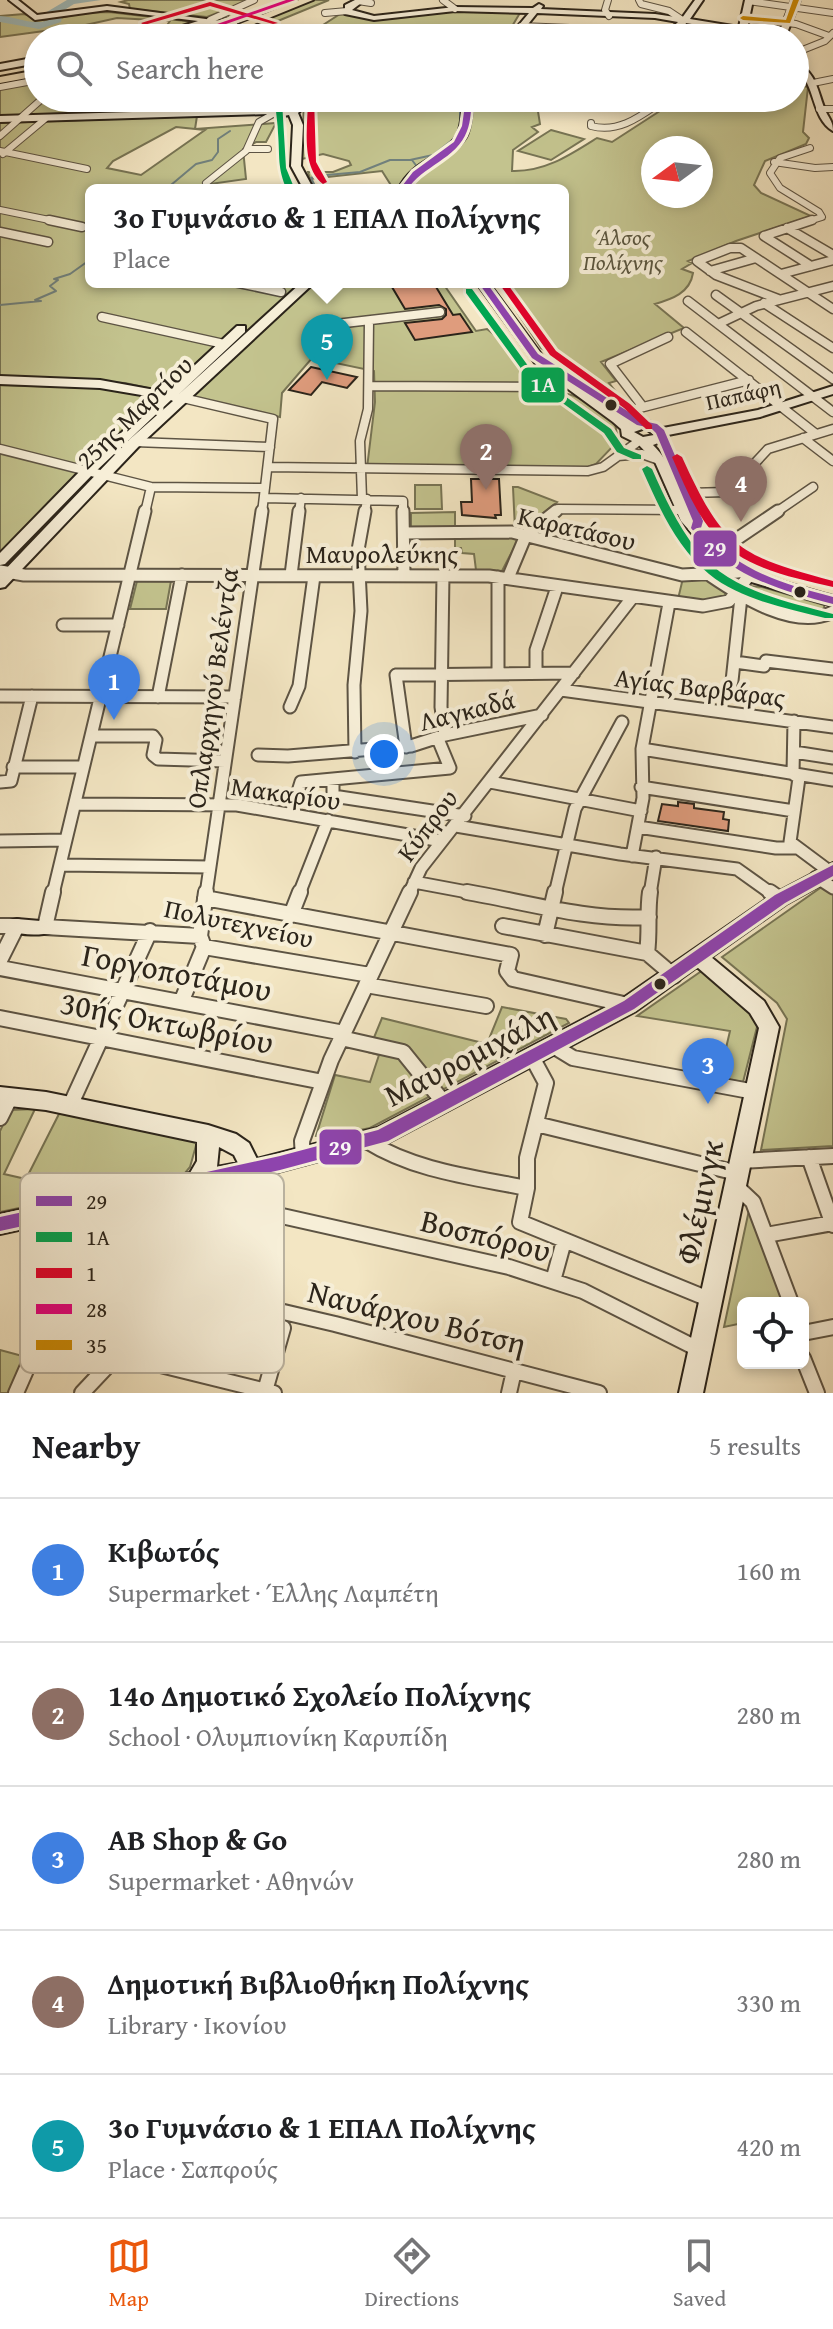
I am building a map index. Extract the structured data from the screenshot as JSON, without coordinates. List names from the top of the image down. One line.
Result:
{"streets":{"street":["Παπάφη","25ης Μαρτίου","Καρατάσου","Μαυρολεύκης","Αγίας Βαρβάρας","Οπλαρχηγού Βελέντζα","Λαγκαδά","Μακαρίου","Κύπρου","Πολυτεχνείου","Γοργοποτάμου","30ής Οκτωβρίου","Μαυρομιχάλη","Φλέμινγκ","Βοσπόρου","Ναυάρχου Βότση"]},"crossings":[["25ης Μαρτίου","Μαυρολεύκης"],["Μαυρολεύκης","Οπλαρχηγού Βελέντζα"],["Μαυρολεύκης","Κύπρου"],["Αγίας Βαρβάρας","Κύπρου"],["Οπλαρχηγού Βελέντζα","Μακαρίου"],["Οπλαρχηγού Βελέντζα","Πολυτεχνείου"],["Οπλαρχηγού Βελέντζα","Γοργοποτάμου"],["Λαγκαδά","Κύπρου"],["Μακαρίου","Κύπρου"],["Κύπρου","Πολυτεχνείου"],["Κύπρου","Γοργοποτάμου"],["Κύπρου","30ής Οκτωβρίου"],["Κύπρου","Μαυρομιχάλη"],["Γοργοποτάμου","Μαυρομιχάλη"],["Μαυρομιχάλη","Φλέμινγκ"],["Φλέμινγκ","Βοσπόρου"]],"parks":["Άλσος Πολίχνης"],"lines":["transit line 28","transit line 35","transit line 1","transit line 29","transit line 1Α"],"legend":["29","1Α","1","28","35"],"north":"left","page":{"search":"Search here","popup":["3ο Γυμνάσιο & 1 ΕΠΑΛ Πολίχνης","Place"],"pins":["5","2","4","1","3"],"heading":["Nearby","5 results"],"list":[{"mark":"1","name":"Κιβωτός","note":"Supermarket · Έλλης Λαμπέτη","value":"160 m"},{"mark":"2","name":"14ο Δημοτικό Σχολείο Πολίχνης","note":"School · Ολυμπιονίκη Καρυπίδη","value":"280 m"},{"mark":"3","name":"ΑΒ Shop & Go","note":"Supermarket · Αθηνών","value":"280 m"},{"mark":"4","name":"Δημοτική Βιβλιοθήκη Πολίχνης","note":"Library · Ικονίου","value":"330 m"},{"mark":"5","name":"3ο Γυμνάσιο & 1 ΕΠΑΛ Πολίχνης","note":"Place · Σαπφούς","value":"420 m"}],"nav":["Map","Directions","Saved"]}}
